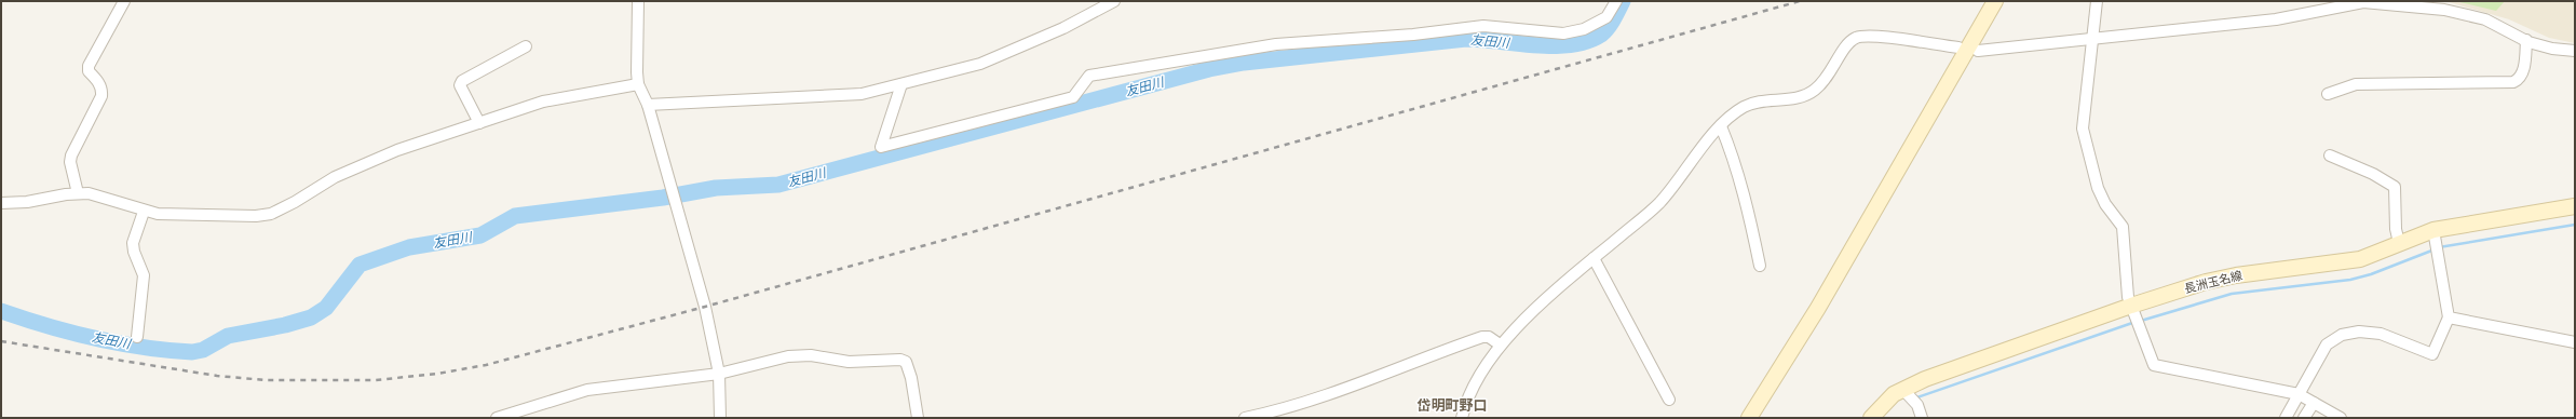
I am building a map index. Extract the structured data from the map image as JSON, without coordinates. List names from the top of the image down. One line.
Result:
{"streets":{"main road":["長洲玉名線"]},"districts":["岱明町野口"],"water":["友田川"]}
